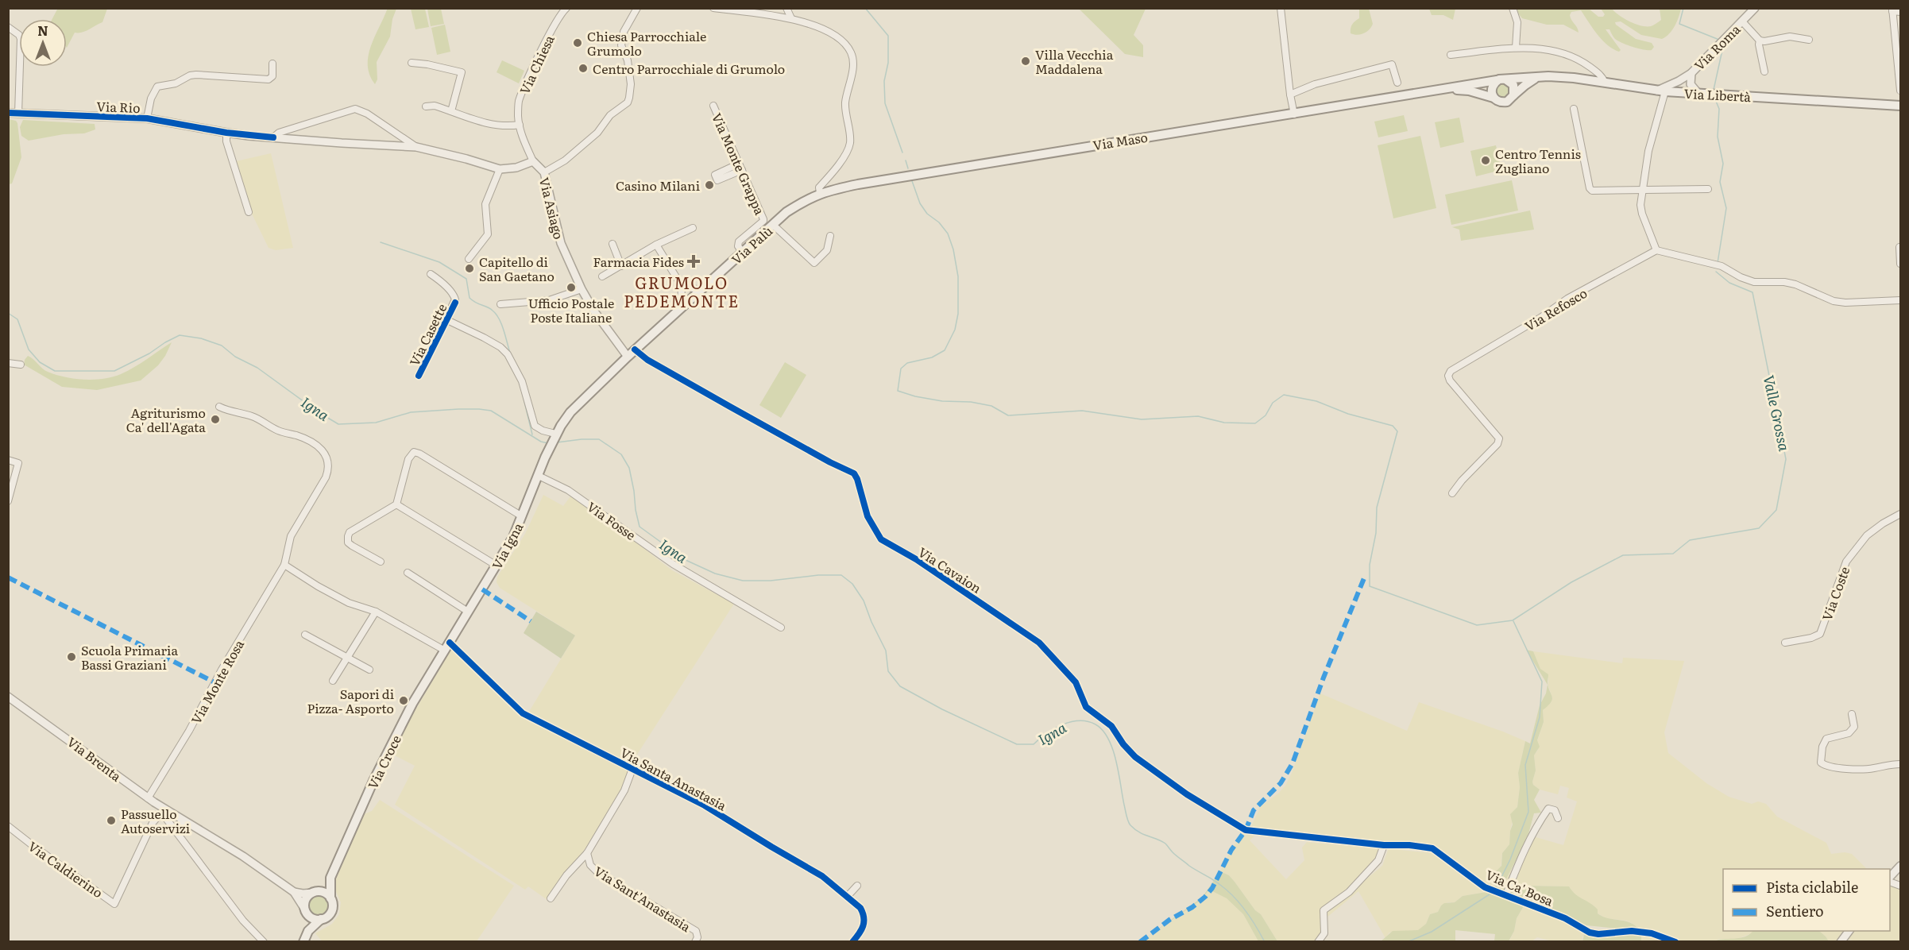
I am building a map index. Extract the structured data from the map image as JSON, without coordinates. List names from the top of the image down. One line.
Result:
{"streets":{"main road":["Via Libertà","Via Maso","Via Palù","Via Igna","Via Croce"],"street":["Via Roma","Via Chiesa","Via Rio","Via Monte Grappa","Via Asiago","Via Refosco","Via Casette","Via Fosse","Via Cavaion","Via Coste","Via Monte Rosa","Via Brenta","Via Santa Anastasia","Via Caldierino","Via Ca' Bosa","Via Sant'Anastasia"]},"crossings":[["Via Roma","Via Libertà"],["Via Chiesa","Via Asiago"],["Via Libertà","Via Maso"],["Via Rio","Via Asiago"],["Via Maso","Via Palù"],["Via Monte Grappa","Via Palù"],["Via Asiago","Via Palù"],["Via Palù","Via Casette"],["Via Palù","Via Igna"],["Via Palù","Via Cavaion"],["Via Casette","Via Igna"],["Via Fosse","Via Igna"],["Via Igna","Via Croce"],["Via Igna","Via Santa Anastasia"],["Via Cavaion","Via Ca' Bosa"],["Via Monte Rosa","Via Brenta"],["Via Brenta","Via Croce"],["Via Croce","Via Santa Anastasia"],["Via Santa Anastasia","Via Sant'Anastasia"]],"districts":["GRUMOLO PEDEMONTE"],"water":["Igna","Valle Grossa"],"places":{"other":["Chiesa Parrocchiale Grumolo","Villa Vecchia Maddalena","Centro Parrocchiale di Grumolo","Centro Tennis Zugliano","Casino Milani","Capitello di San Gaetano","Ufficio Postale Poste Italiane","Agriturismo Ca' dell'Agata","Scuola Primaria Bassi Graziani","Sapori di Pizza- Asporto","Passuello Autoservizi"],"health":["Farmacia Fides"]},"legend":["Pista ciclabile","Sentiero"],"north":"top"}
